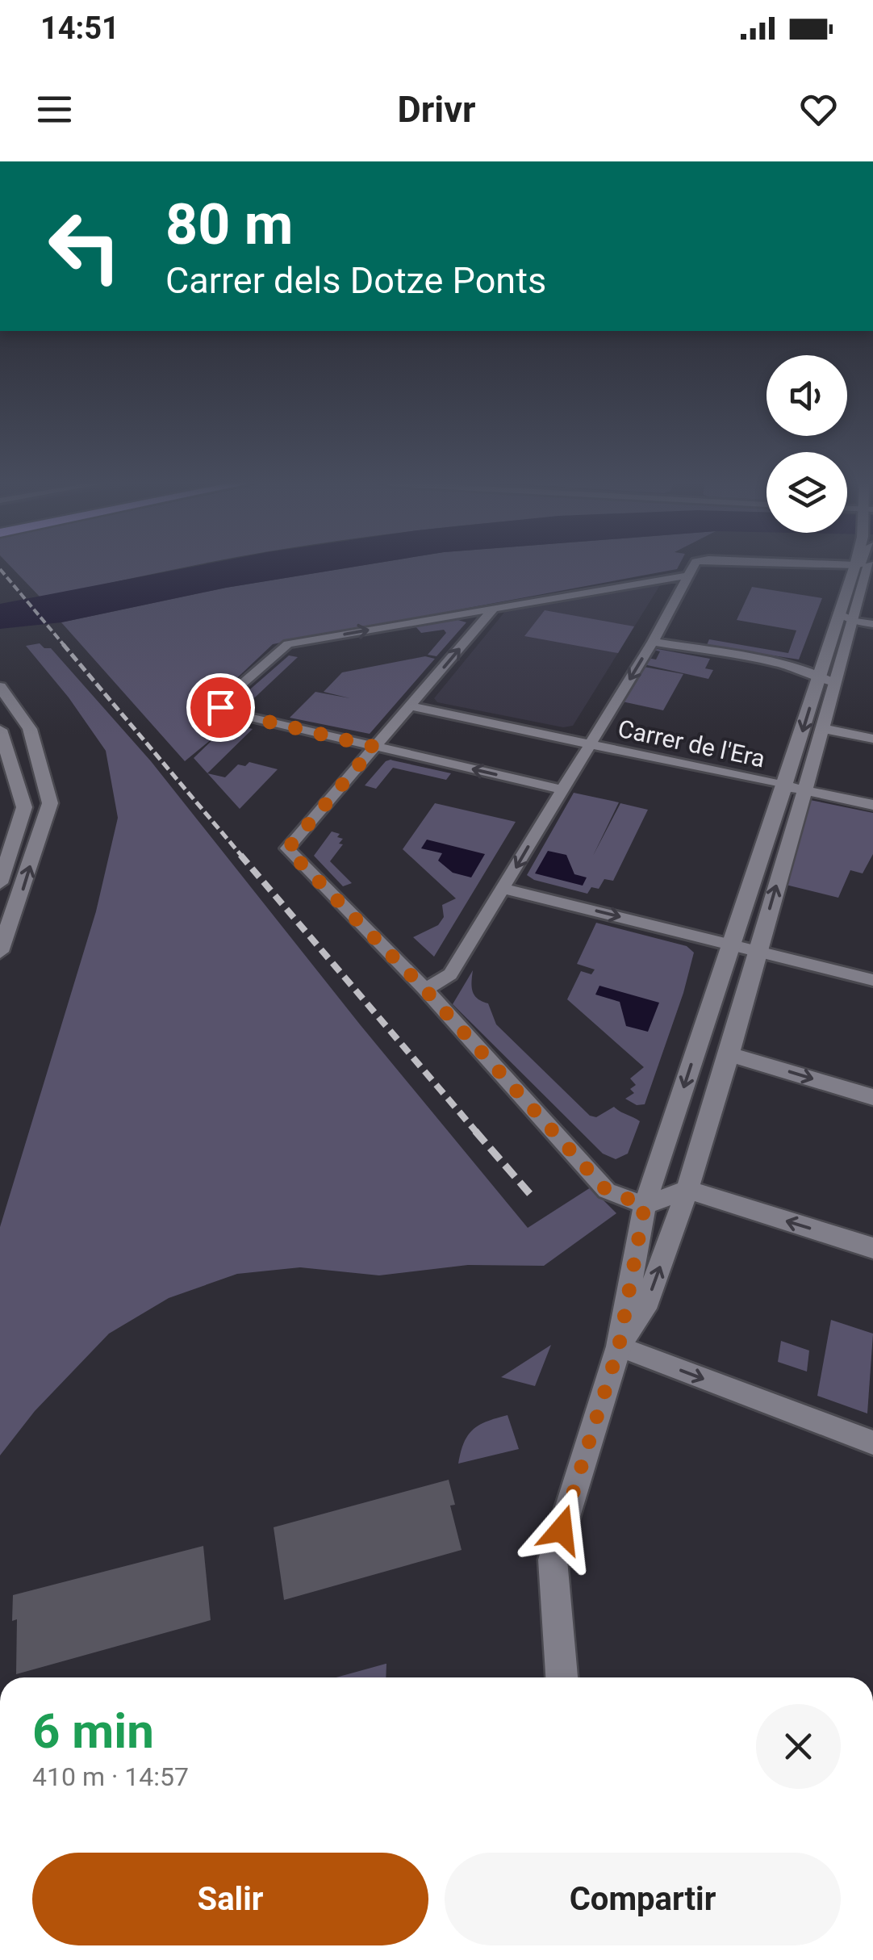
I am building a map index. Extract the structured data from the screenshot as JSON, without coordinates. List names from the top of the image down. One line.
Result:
{"streets":{"street":["Carrer de l'Era"]},"page":{"status":"14:51","header":"Drivr","turn":["80 m","Carrer dels Dotze Ponts"],"heading":["6 min","410 m · 14:57"],"buttons":["Salir","Compartir"]}}
